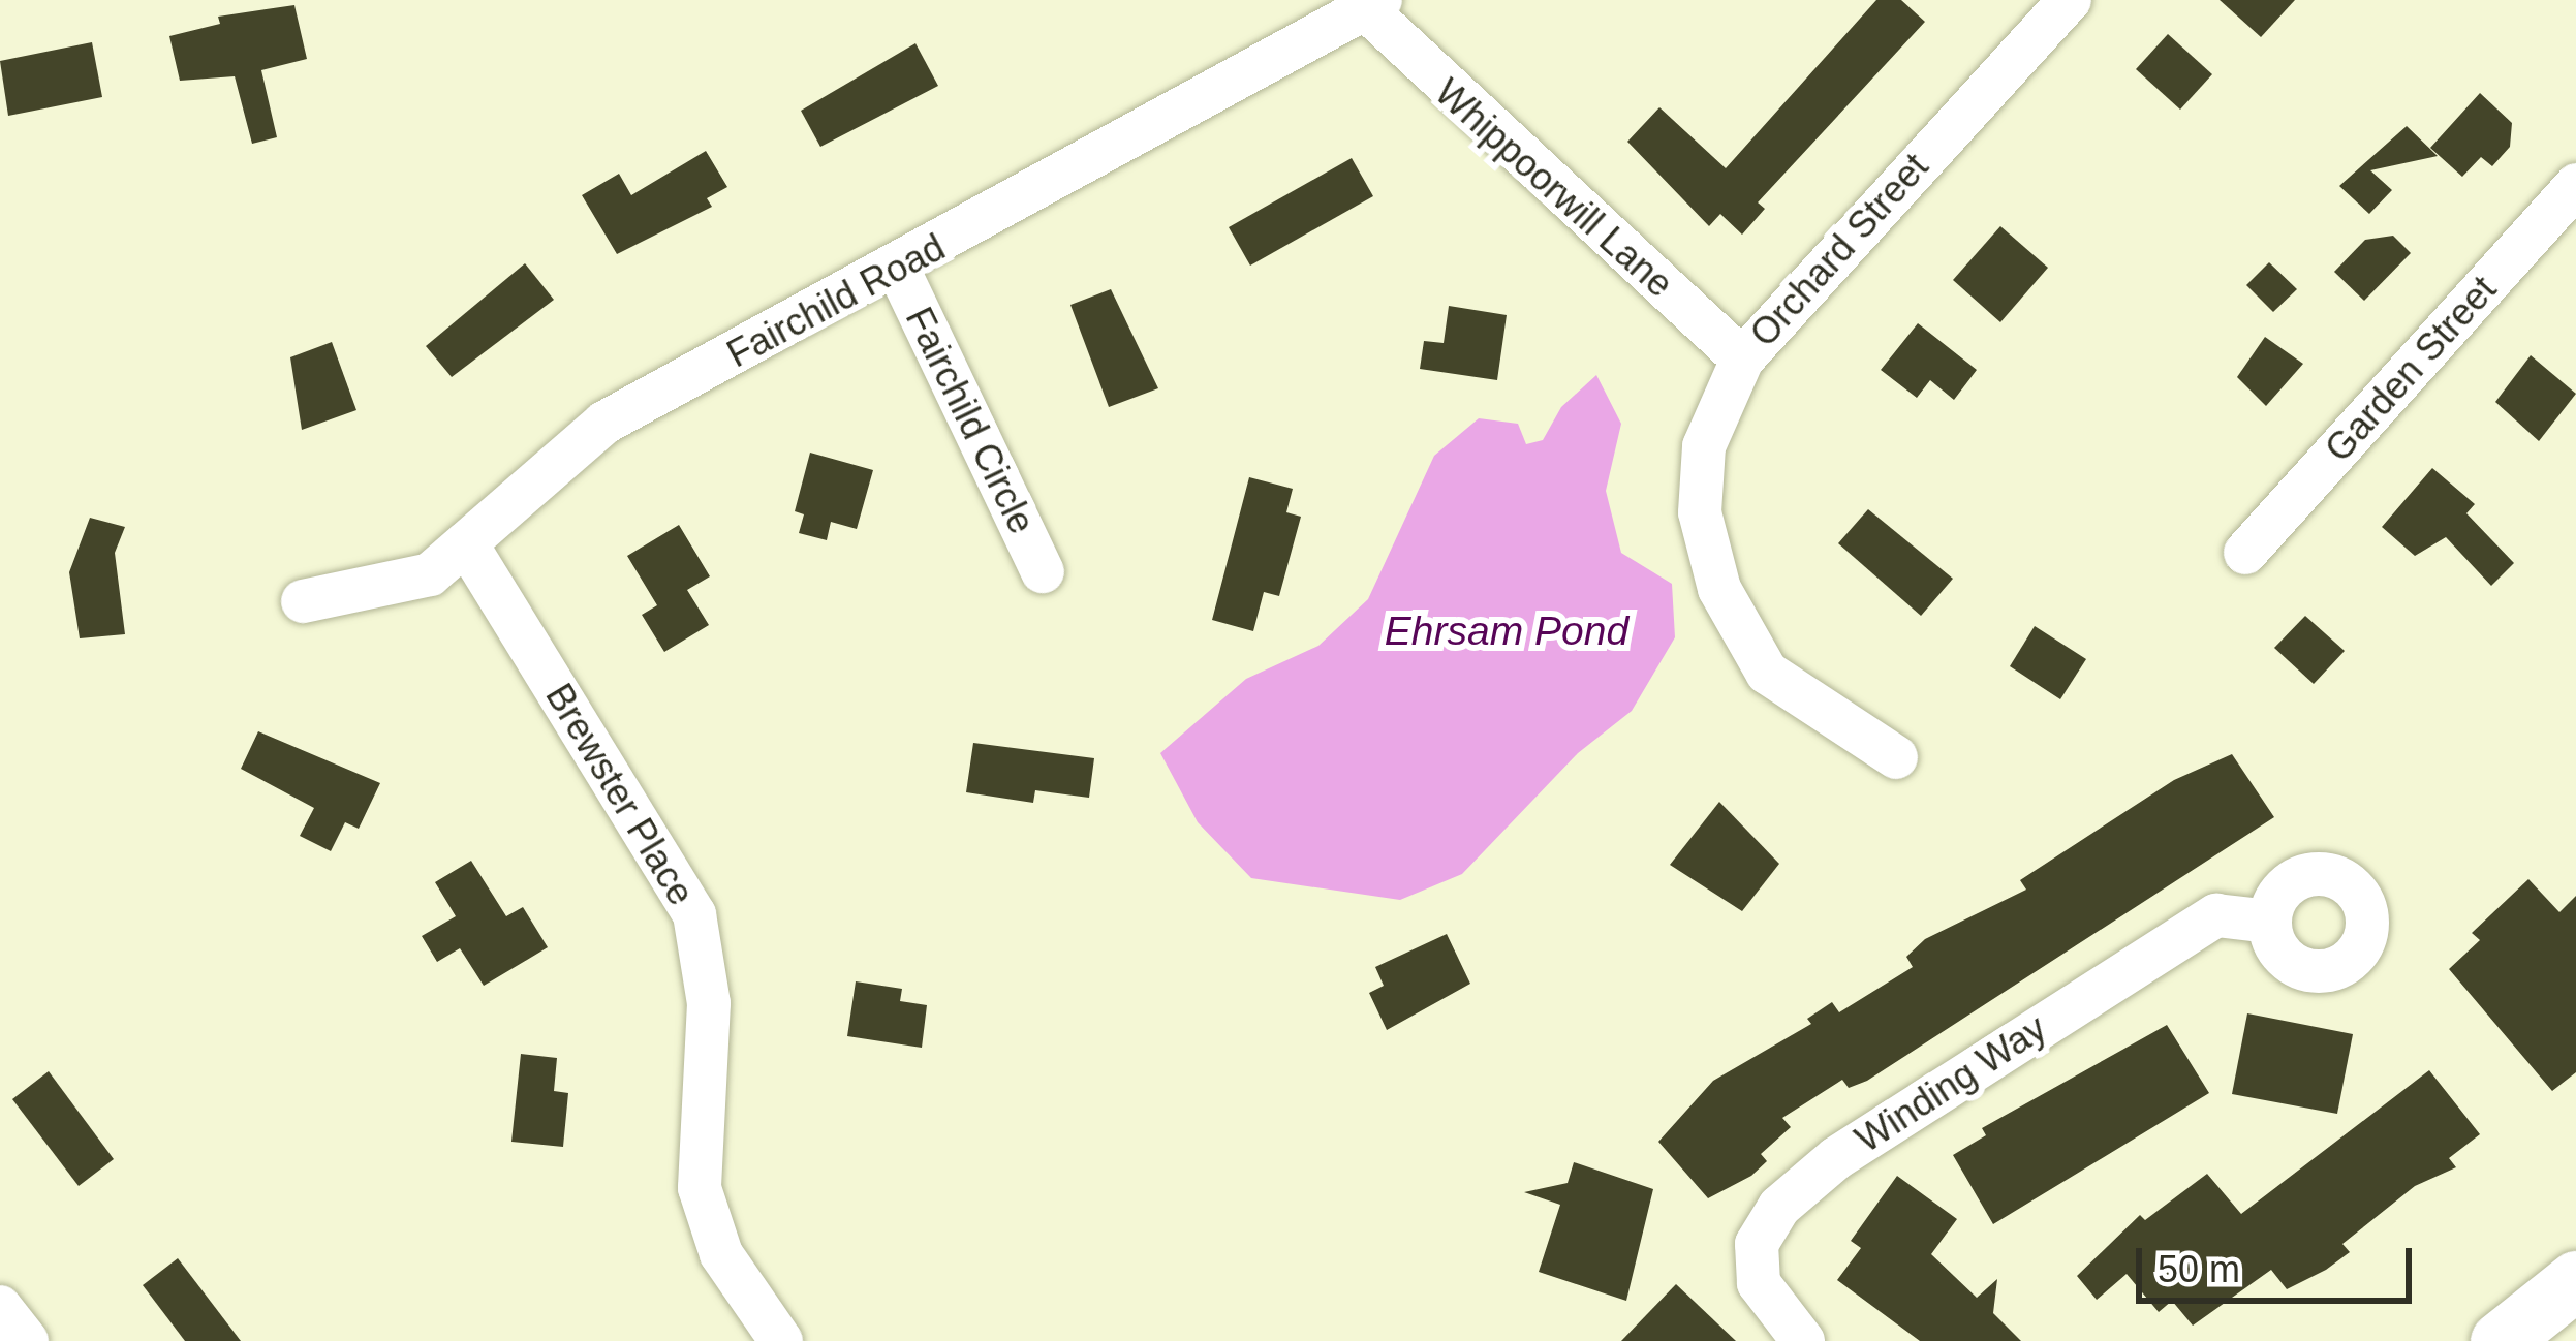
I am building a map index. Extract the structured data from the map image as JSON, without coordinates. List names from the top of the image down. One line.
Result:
{"streets":{"street":["Whippoorwill Lane","Orchard Street","Fairchild Road","Garden Street","Fairchild Circle","Brewster Place","Winding Way"]},"crossings":[["Whippoorwill Lane","Orchard Street"],["Whippoorwill Lane","Fairchild Road"],["Fairchild Road","Fairchild Circle"],["Fairchild Road","Brewster Place"]],"water":["Ehrsam Pond"],"scale_bar":"50 m"}
